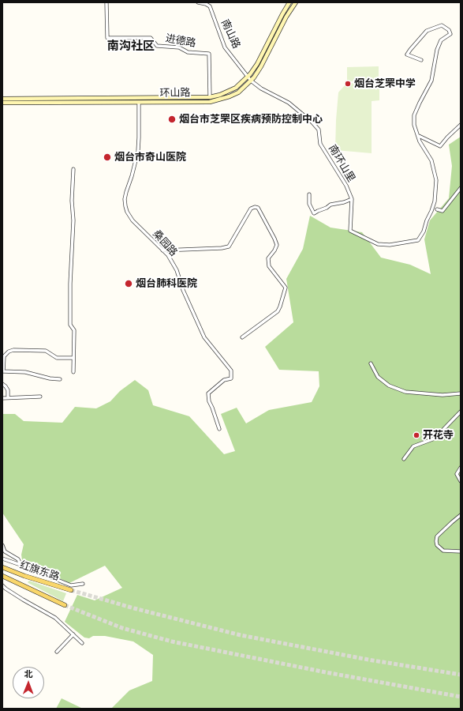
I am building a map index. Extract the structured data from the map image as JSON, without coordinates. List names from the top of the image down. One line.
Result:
{"streets":{"main road":["环山路","红旗东路"],"street":["南山路","进德路","南环山里","桑园路"]},"crossings":[["南山路","环山路"],["南山路","南环山里"],["进德路","环山路"],["环山路","南环山里"],["环山路","桑园路"]],"districts":["南沟社区"],"places":["烟台芝罘中学","烟台市芝罘区疾病预防控制中心","烟台市奇山医院","烟台肺科医院","开花寺"],"north":"top"}
